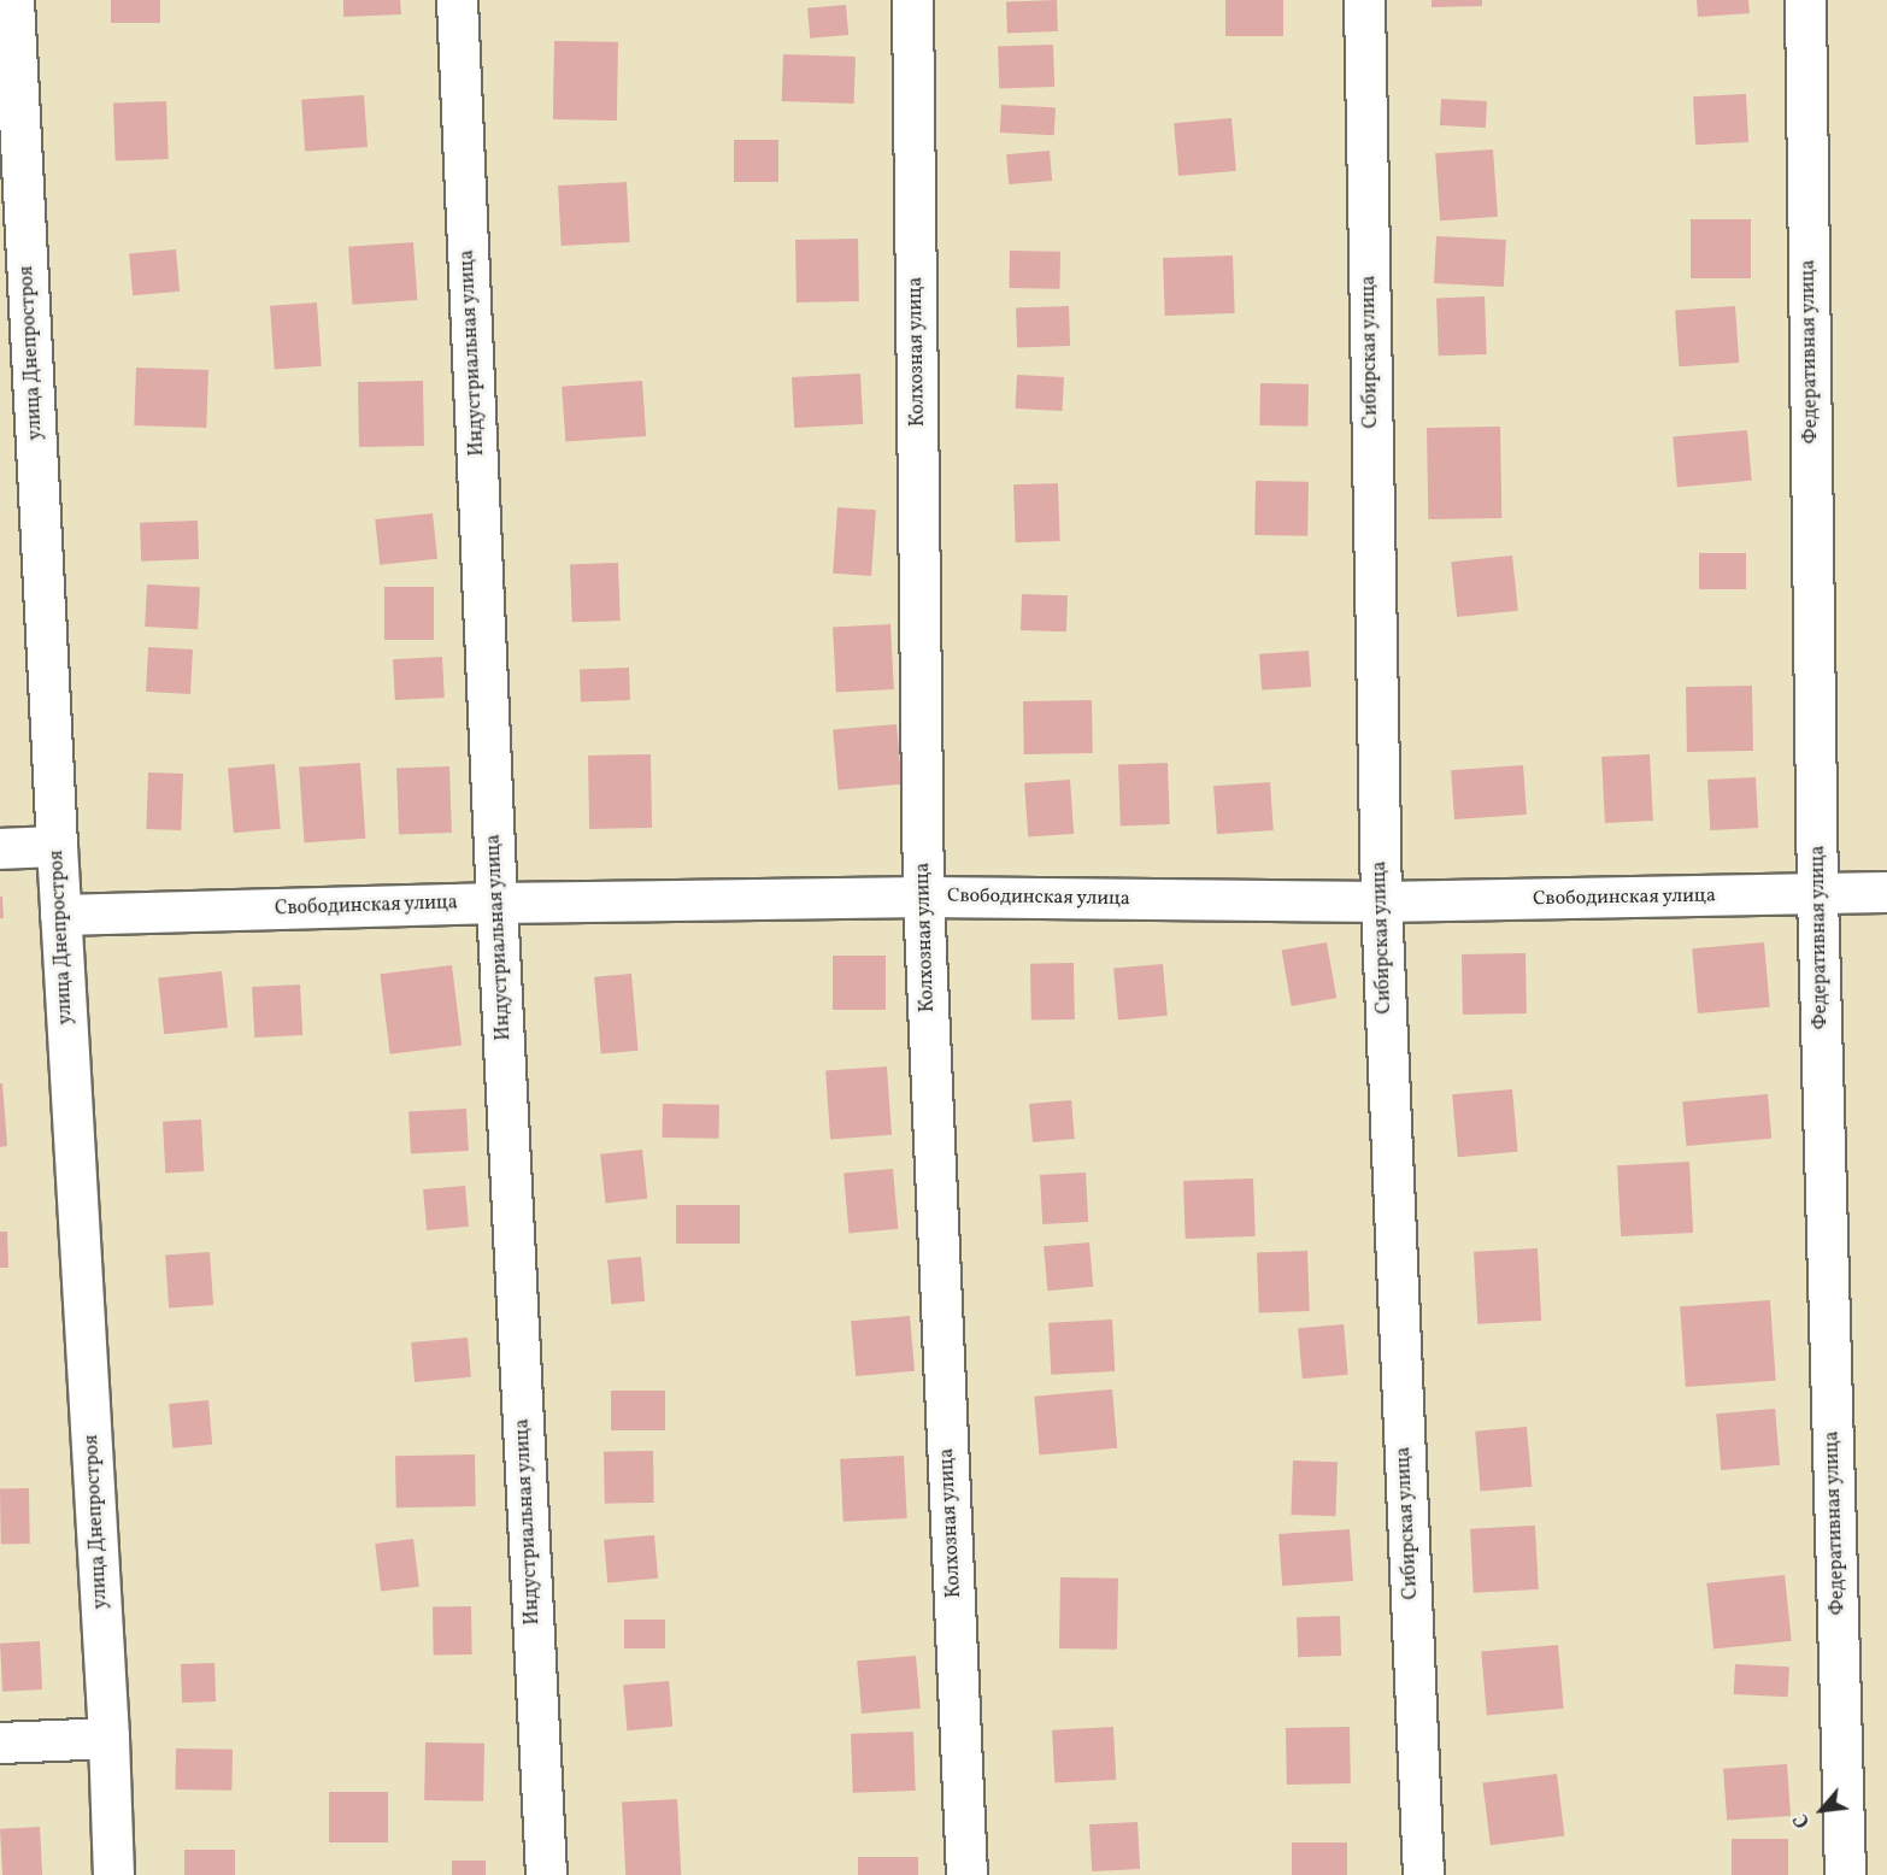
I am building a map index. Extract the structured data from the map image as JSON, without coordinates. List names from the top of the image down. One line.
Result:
{"streets":{"street":["Колхозная улица","Сибирская улица","Федеративная улица","улица Днепростроя","Индустриальная улица","Свободинская улица"]},"crossings":[["Колхозная улица","Свободинская улица"],["Сибирская улица","Свободинская улица"],["Федеративная улица","Свободинская улица"],["улица Днепростроя","Свободинская улица"],["Индустриальная улица","Свободинская улица"]],"north":"bottom left"}
